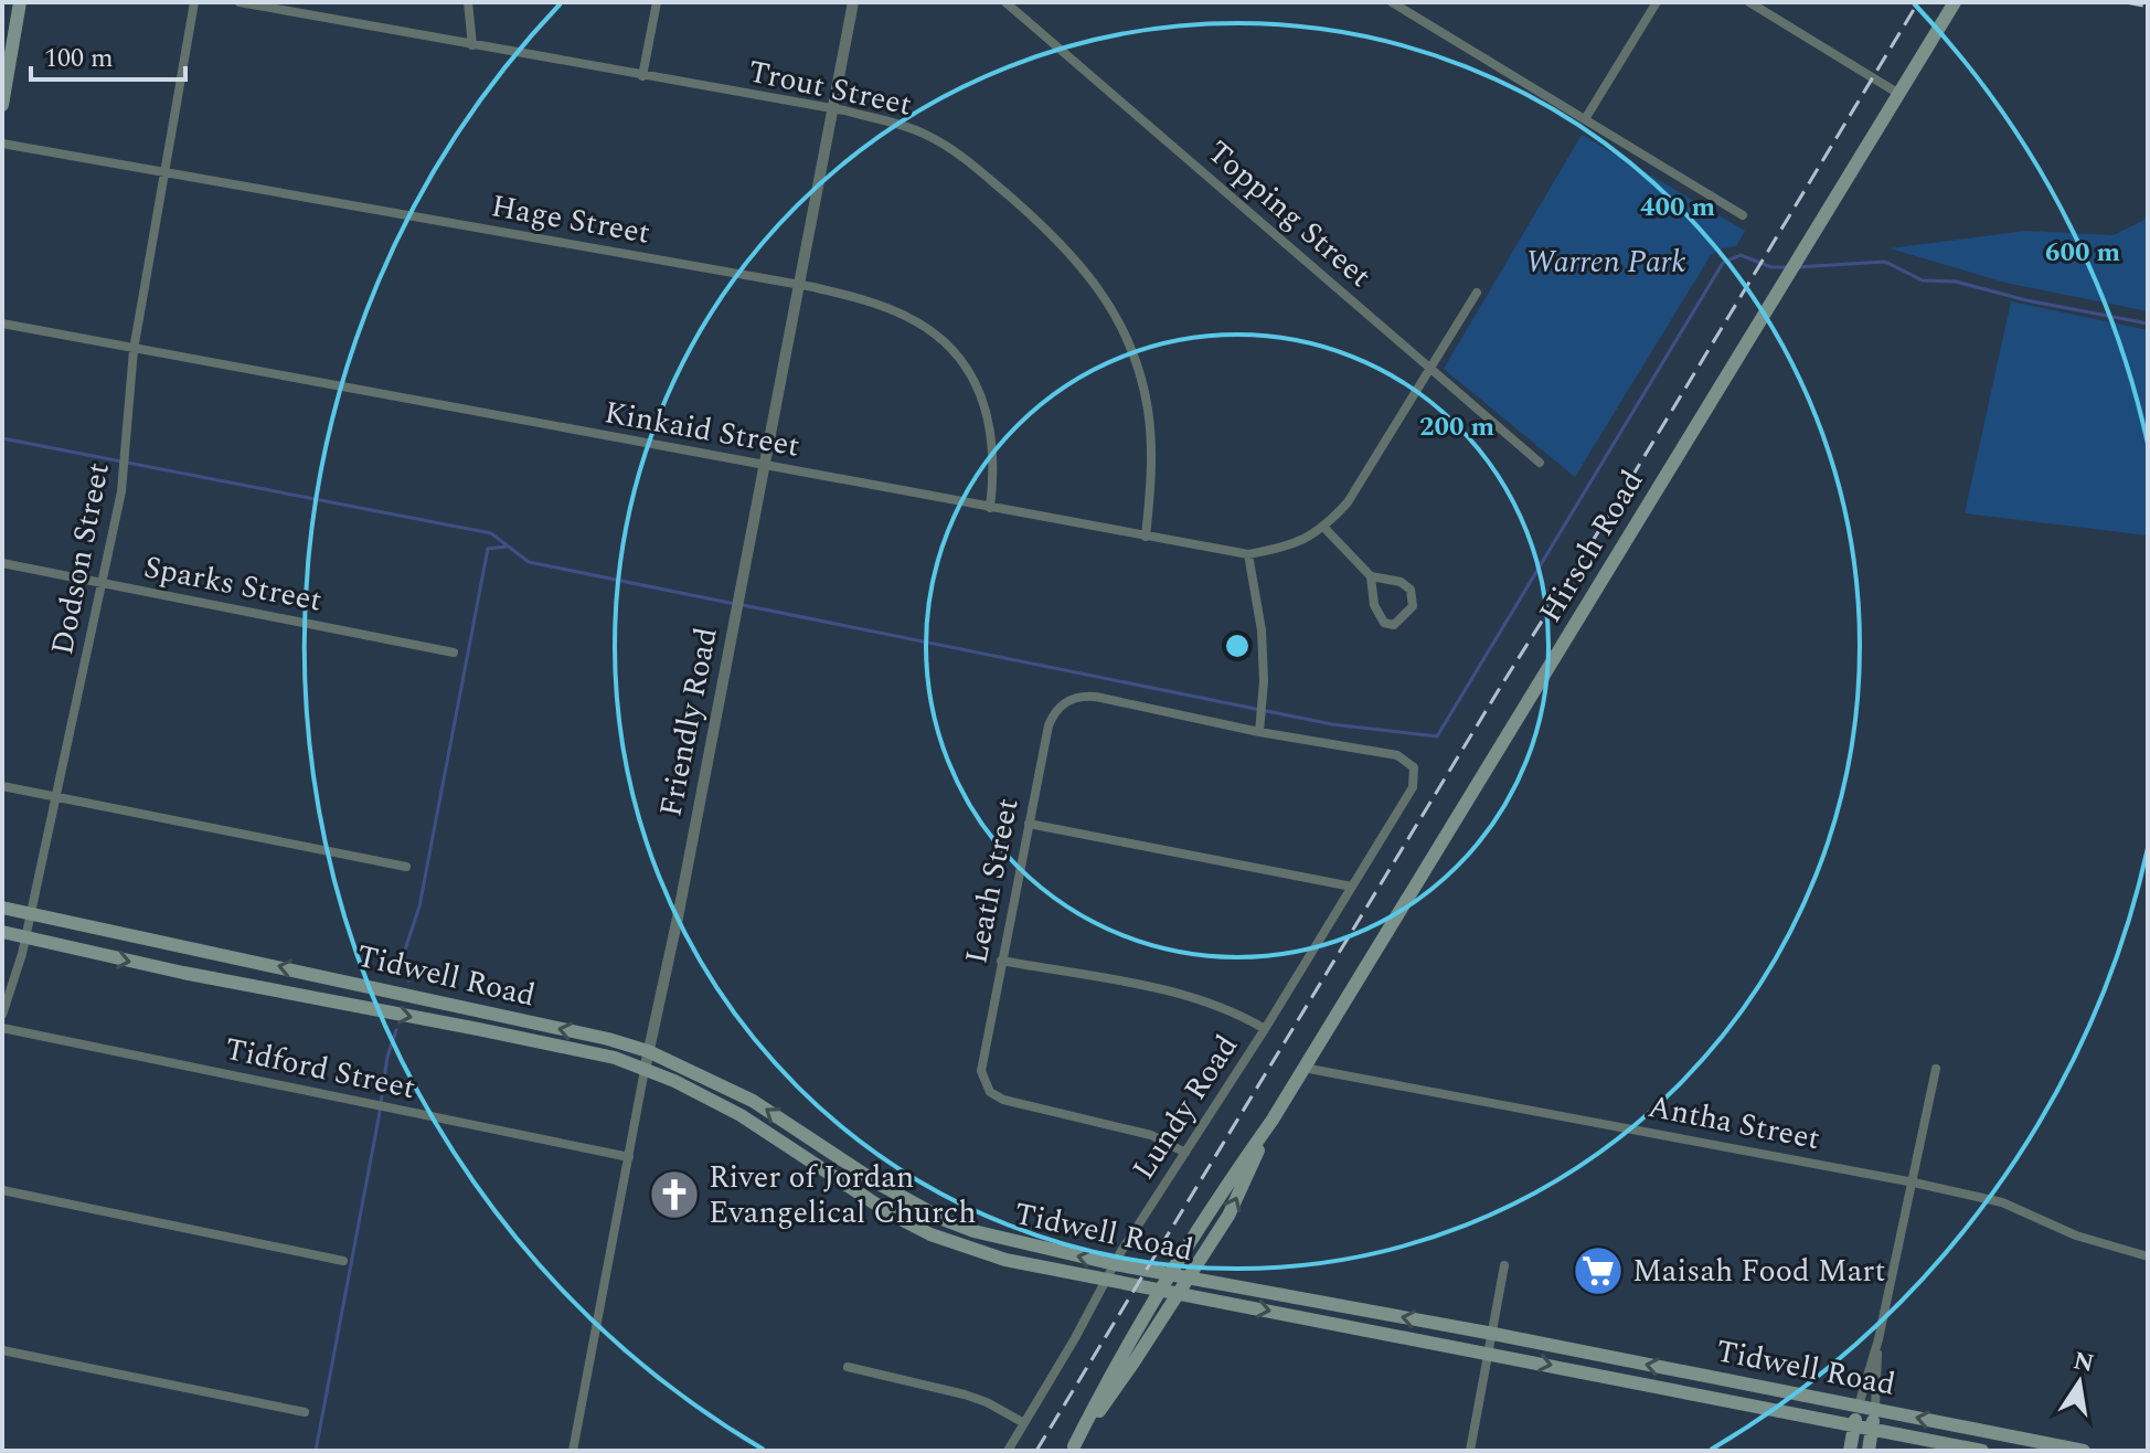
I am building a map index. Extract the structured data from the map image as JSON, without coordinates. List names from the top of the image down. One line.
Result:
{"streets":{"main road":["Hirsch Road","Tidwell Road"],"street":["Trout Street","Topping Street","Hage Street","Kinkaid Street","Dodson Street","Sparks Street","Friendly Road","Leath Street","Tidford Street","Lundy Road","Antha Street"]},"crossings":[["Trout Street","Kinkaid Street"],["Trout Street","Friendly Road"],["Hage Street","Kinkaid Street"],["Hage Street","Dodson Street"],["Hage Street","Friendly Road"],["Kinkaid Street","Dodson Street"],["Kinkaid Street","Friendly Road"],["Hirsch Road","Tidwell Road"],["Hirsch Road","Antha Street"],["Dodson Street","Sparks Street"],["Dodson Street","Tidwell Road"],["Friendly Road","Tidwell Road"],["Friendly Road","Tidford Street"],["Leath Street","Lundy Road"],["Tidwell Road","Lundy Road"]],"parks":["Warren Park"],"places":{"church":["River of Jordan Evangelical Church"],"supermarket":["Maisah Food Mart"]},"scale_bar":"100 m","north":"top","rings":["400 m","600 m","200 m"]}
